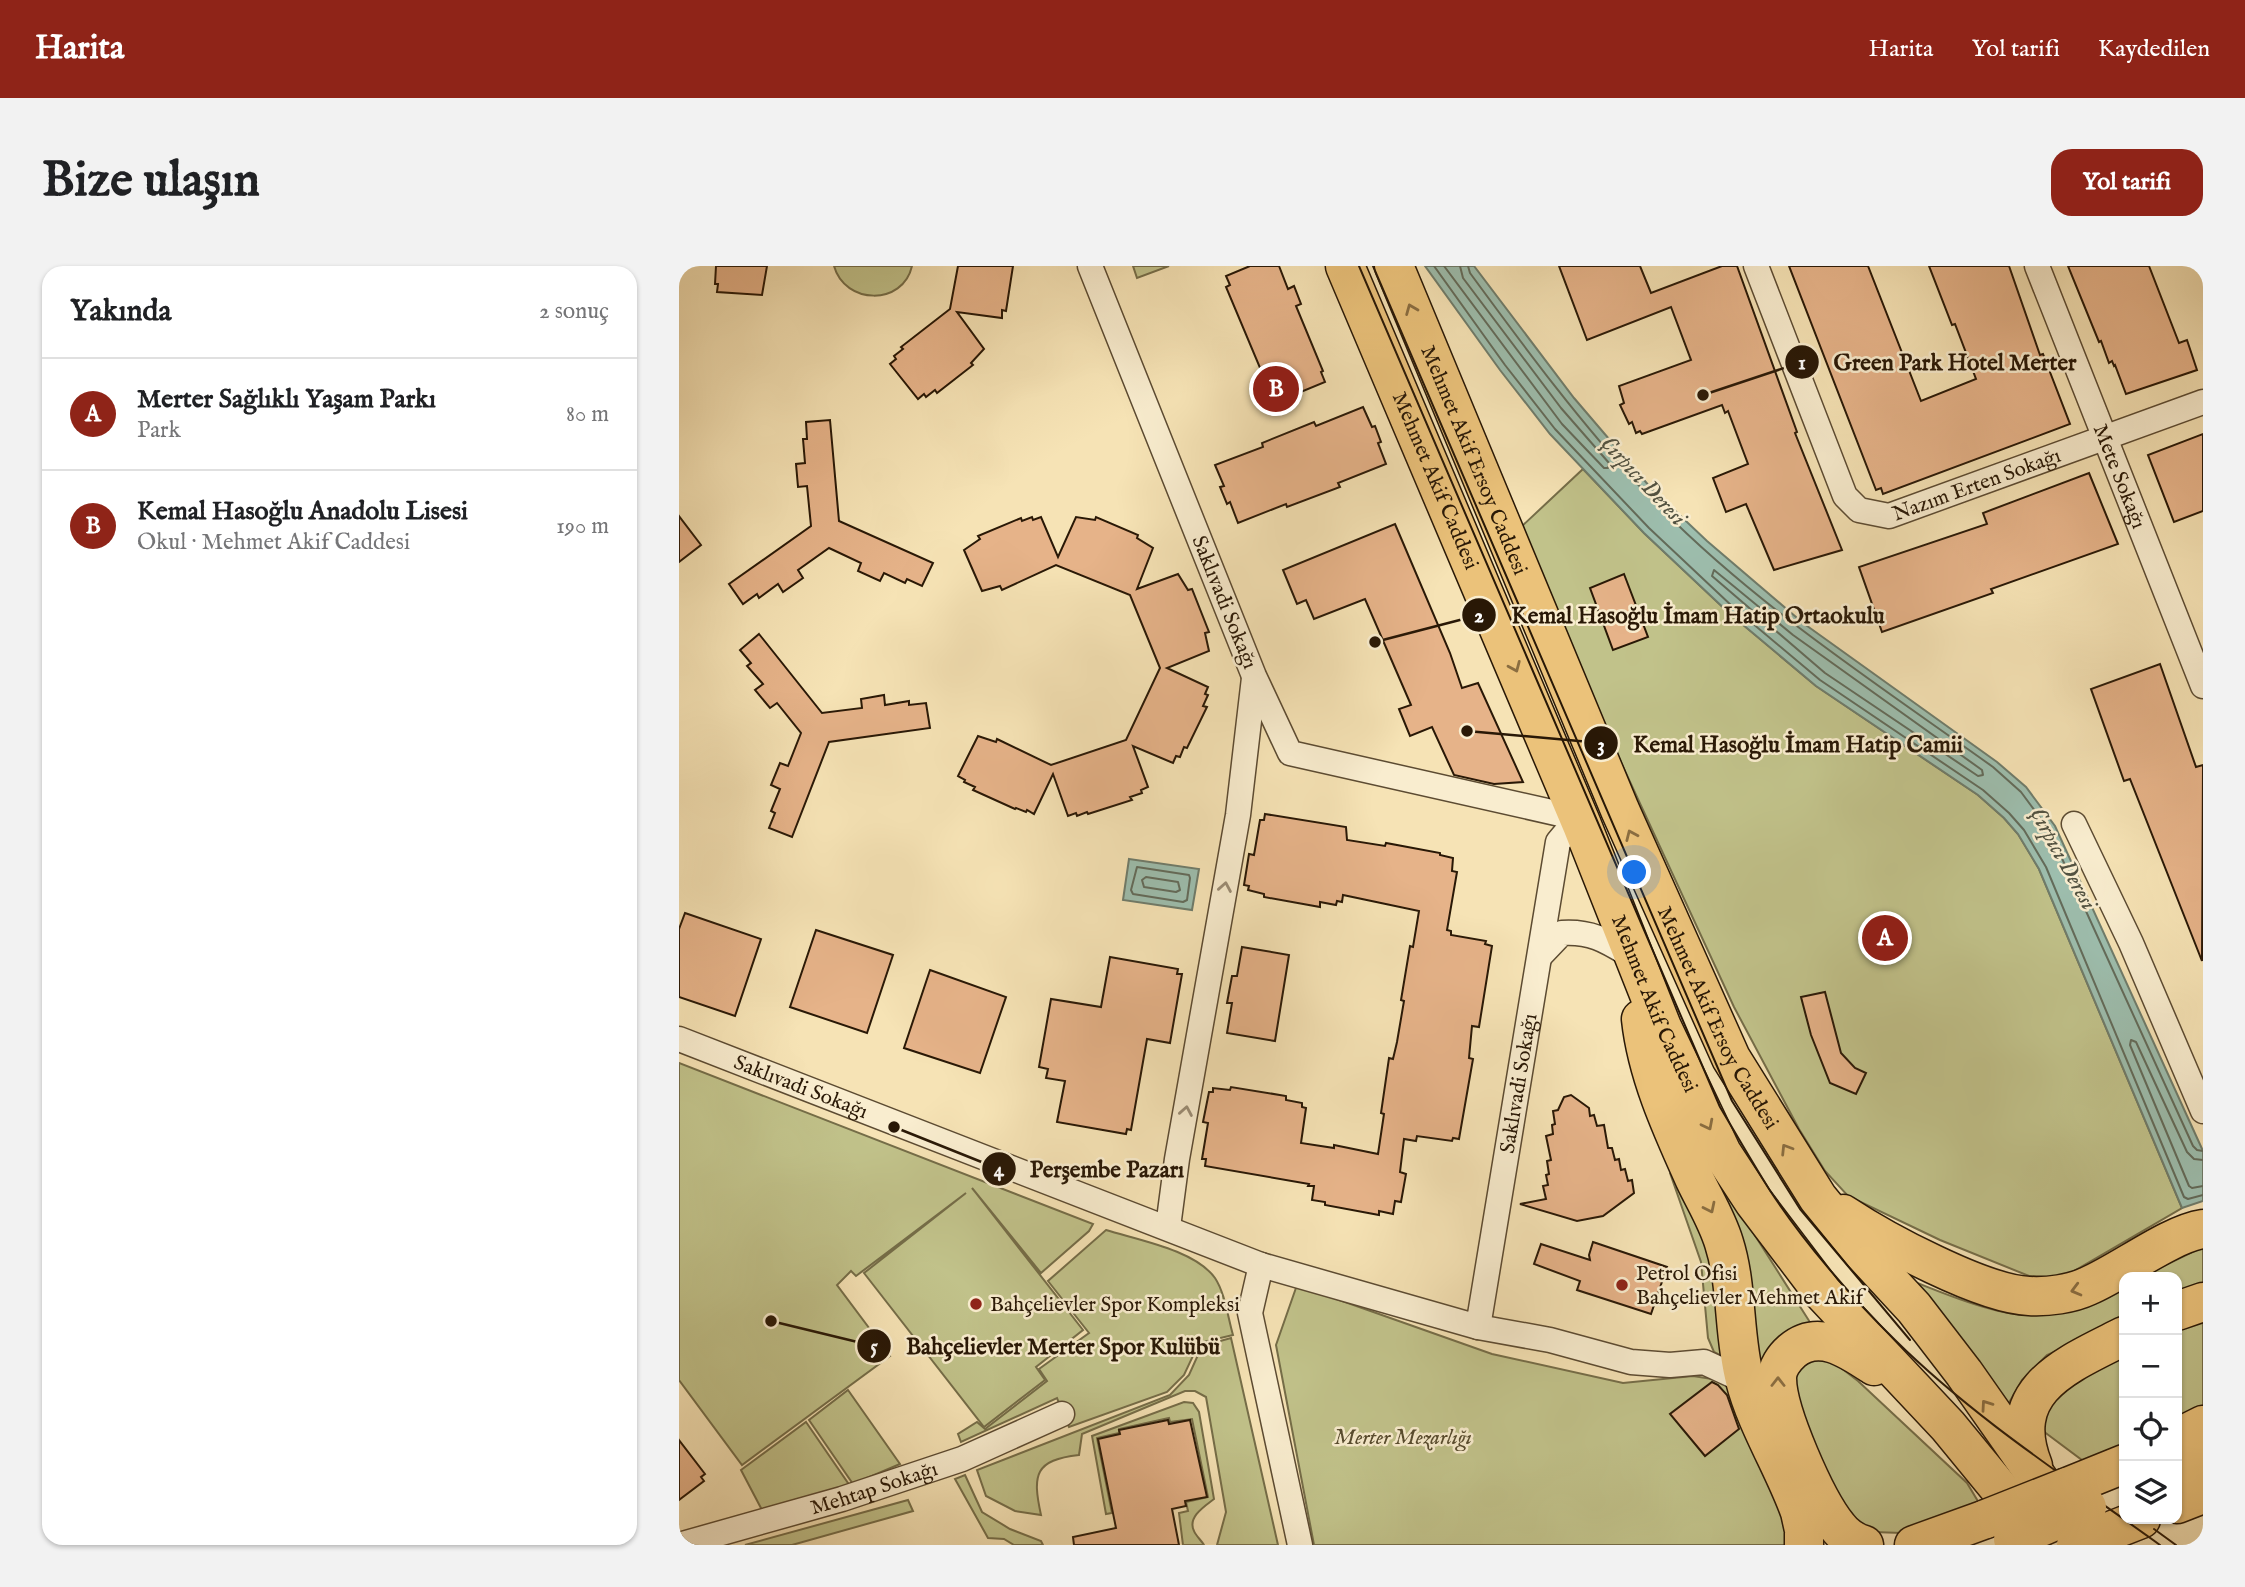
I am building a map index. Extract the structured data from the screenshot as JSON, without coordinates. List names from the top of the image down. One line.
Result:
{"streets":{"main road":["Mehmet Akif Ersoy Caddesi","Mehmet Akif Caddesi"],"street":["Mete Sokağı","Nazım Erten Sokağı","Saklıvadi Sokağı","Mehtap Sokağı"]},"crossings":[["Mete Sokağı","Nazım Erten Sokağı"]],"water":["Çırpıcı Deresi"],"parks":["Merter Mezarlığı"],"places":["Green Park Hotel Merter","Kemal Hasoğlu İmam Hatip Ortaokulu","Kemal Hasoğlu İmam Hatip Camii","Perşembe Pazarı","Petrol Ofisi Bahçelievler Mehmet Akif","Bahçelievler Spor Kompleksi","Bahçelievler Merter Spor Kulübü"],"page":{"header":"Harita","nav":["Harita","Yol tarifi","Kaydedilen"],"buttons":"Yol tarifi","title":"Bize ulaşın","heading":["Yakında","2 sonuç"],"list":[{"mark":"A","name":"Merter Sağlıklı Yaşam Parkı","note":"Park","value":"80 m"},{"mark":"B","name":"Kemal Hasoğlu Anadolu Lisesi","note":"Okul · Mehmet Akif Caddesi","value":"190 m"}],"pins":["B","A"],"map_buttons":["+","−"]}}
